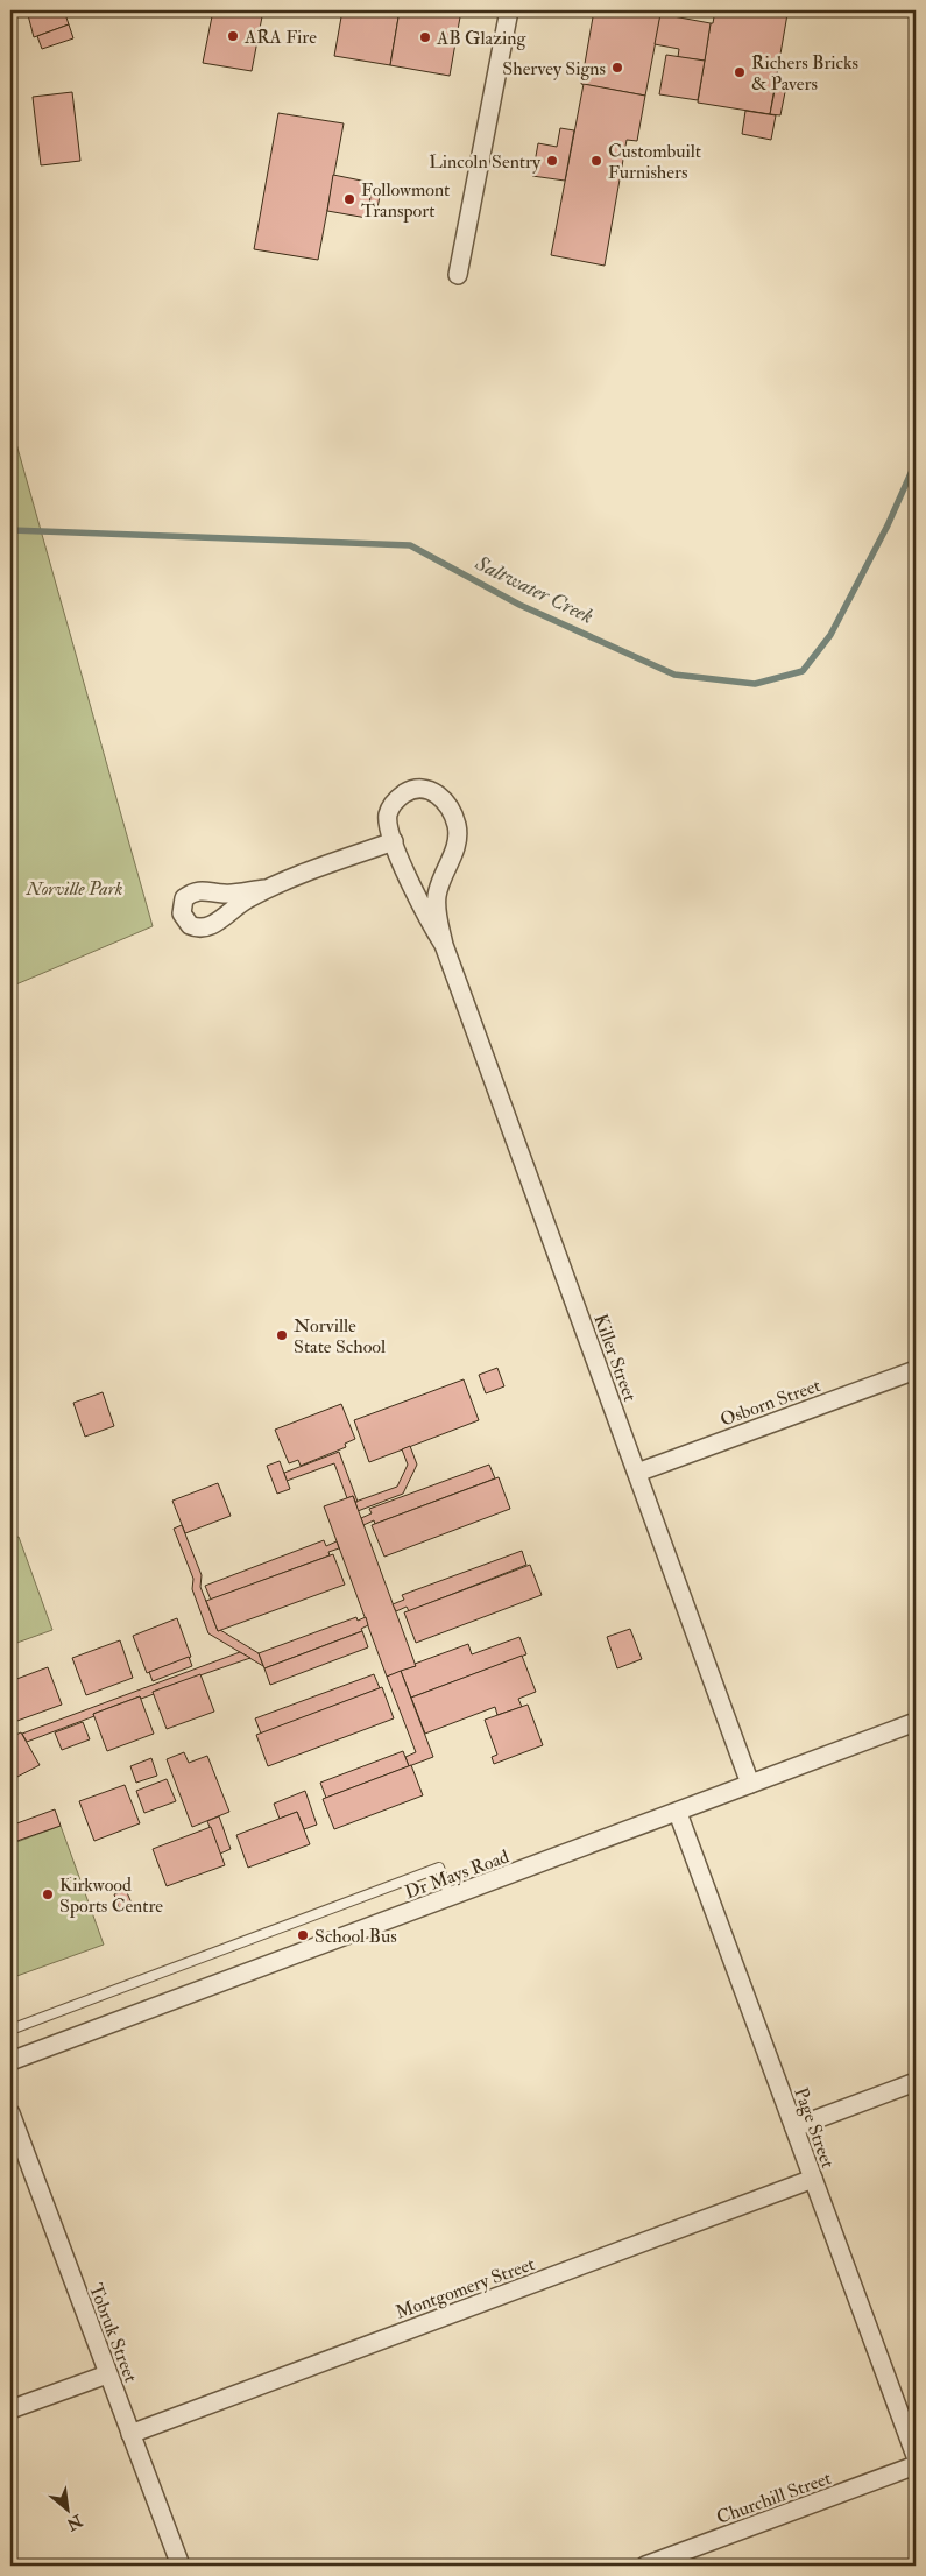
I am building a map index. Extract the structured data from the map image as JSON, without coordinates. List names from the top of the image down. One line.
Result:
{"streets":{"street":["Killer Street","Osborn Street","Dr Mays Road","Page Street","Montgomery Street","Tobruk Street","Churchill Street"]},"crossings":[["Killer Street","Osborn Street"],["Killer Street","Dr Mays Road"],["Dr Mays Road","Page Street"],["Page Street","Montgomery Street"],["Montgomery Street","Tobruk Street"]],"water":["Saltwater Creek"],"parks":["Norville Park"],"places":["ARA Fire","AB Glazing","Shervey Signs","Richers Bricks & Pavers","Lincoln Sentry","Custombuilt Furnishers","Followmont Transport","Norville State School","Kirkwood Sports Centre","School Bus"],"north":"bottom right"}
